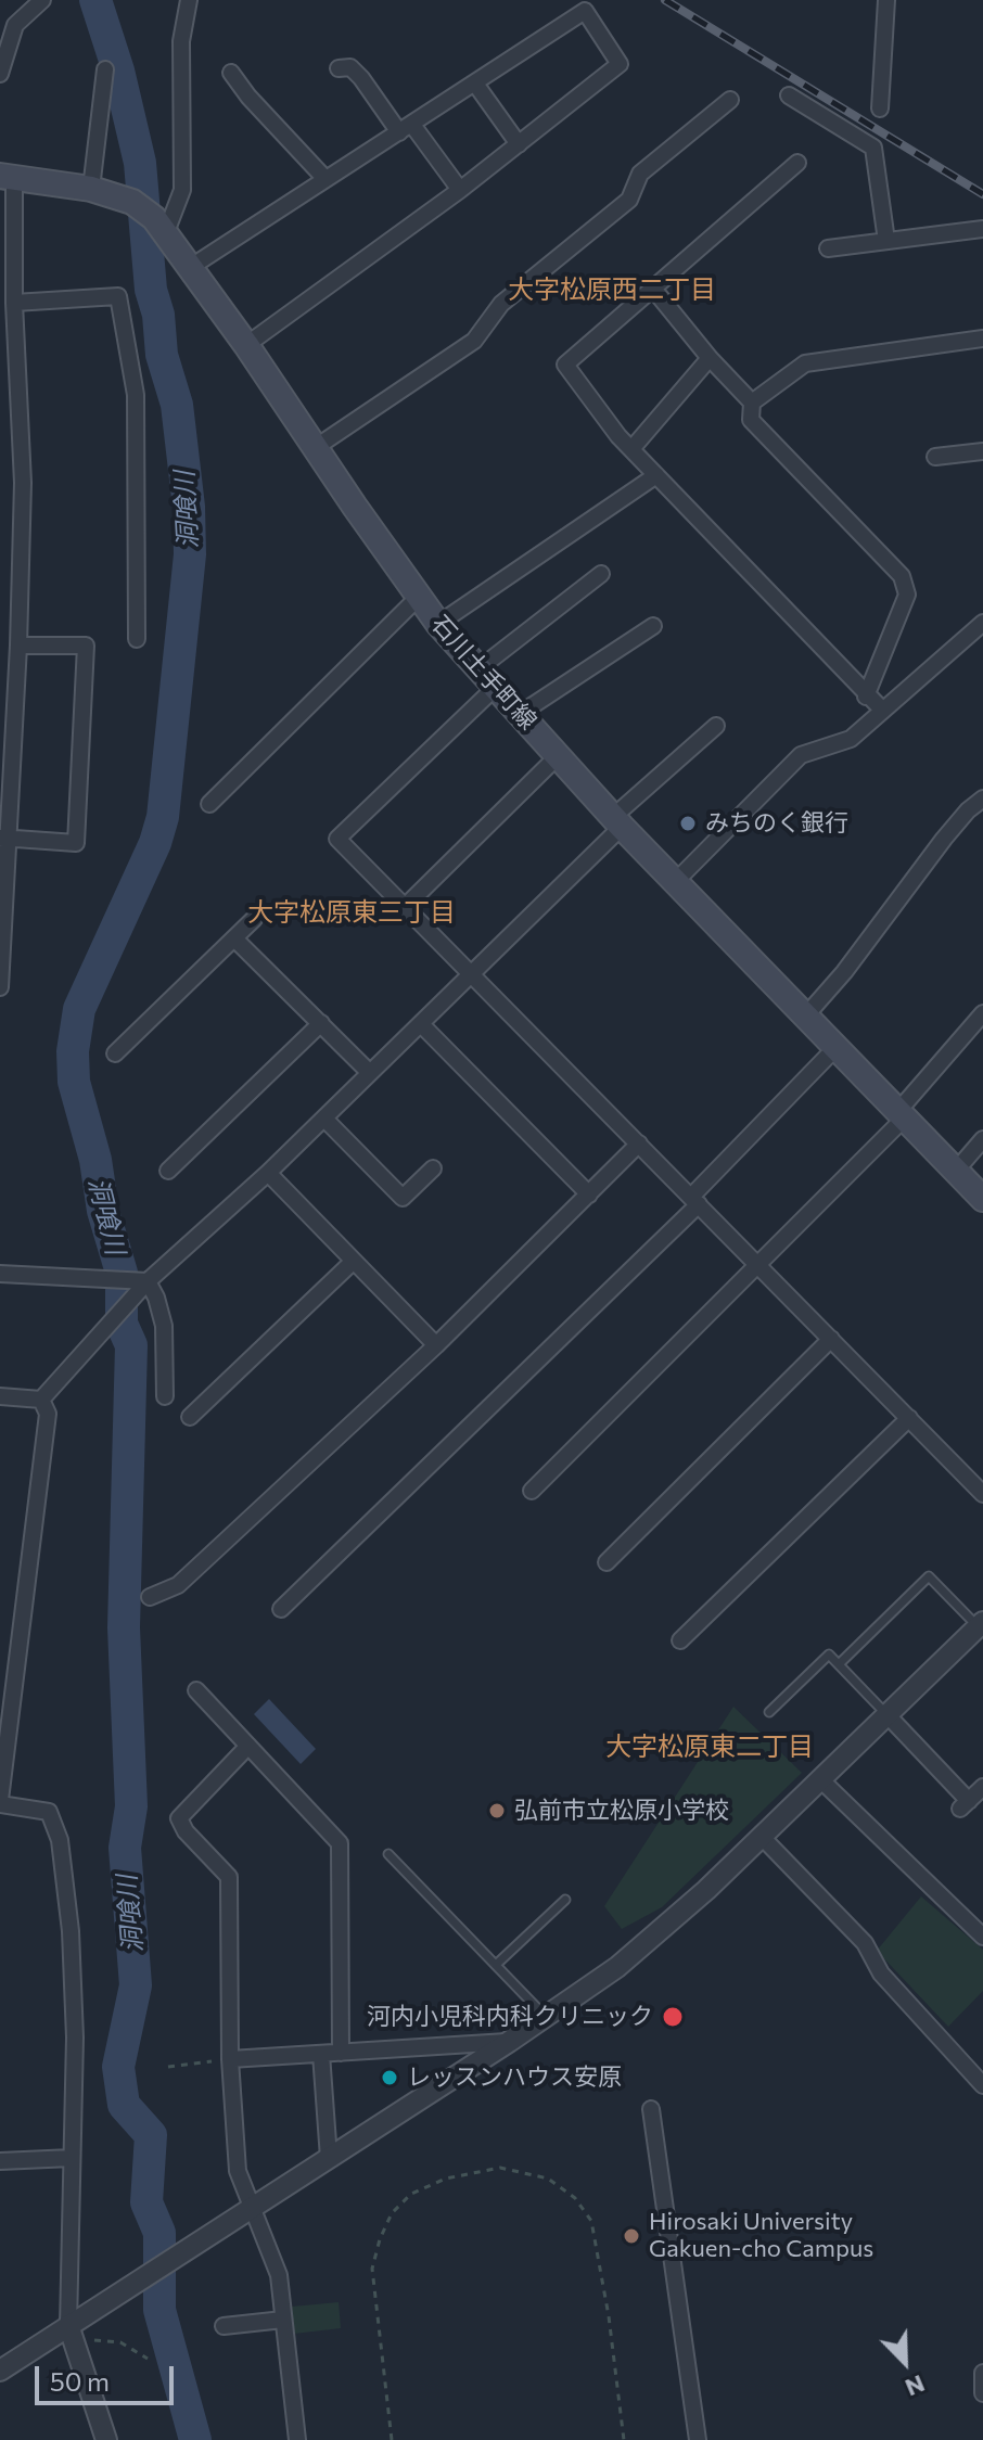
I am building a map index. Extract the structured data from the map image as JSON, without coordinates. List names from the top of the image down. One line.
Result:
{"streets":{"main road":["石川土手町線"]},"districts":["大字松原西二丁目","大字松原東三丁目","大字松原東二丁目"],"water":["洞喰川"],"places":["みちのく銀行","弘前市立松原小学校","河内小児科内科クリニック","レッスンハウス安原","Hirosaki University Gakuen-cho Campus"],"scale_bar":"50 m","north":"bottom right"}
